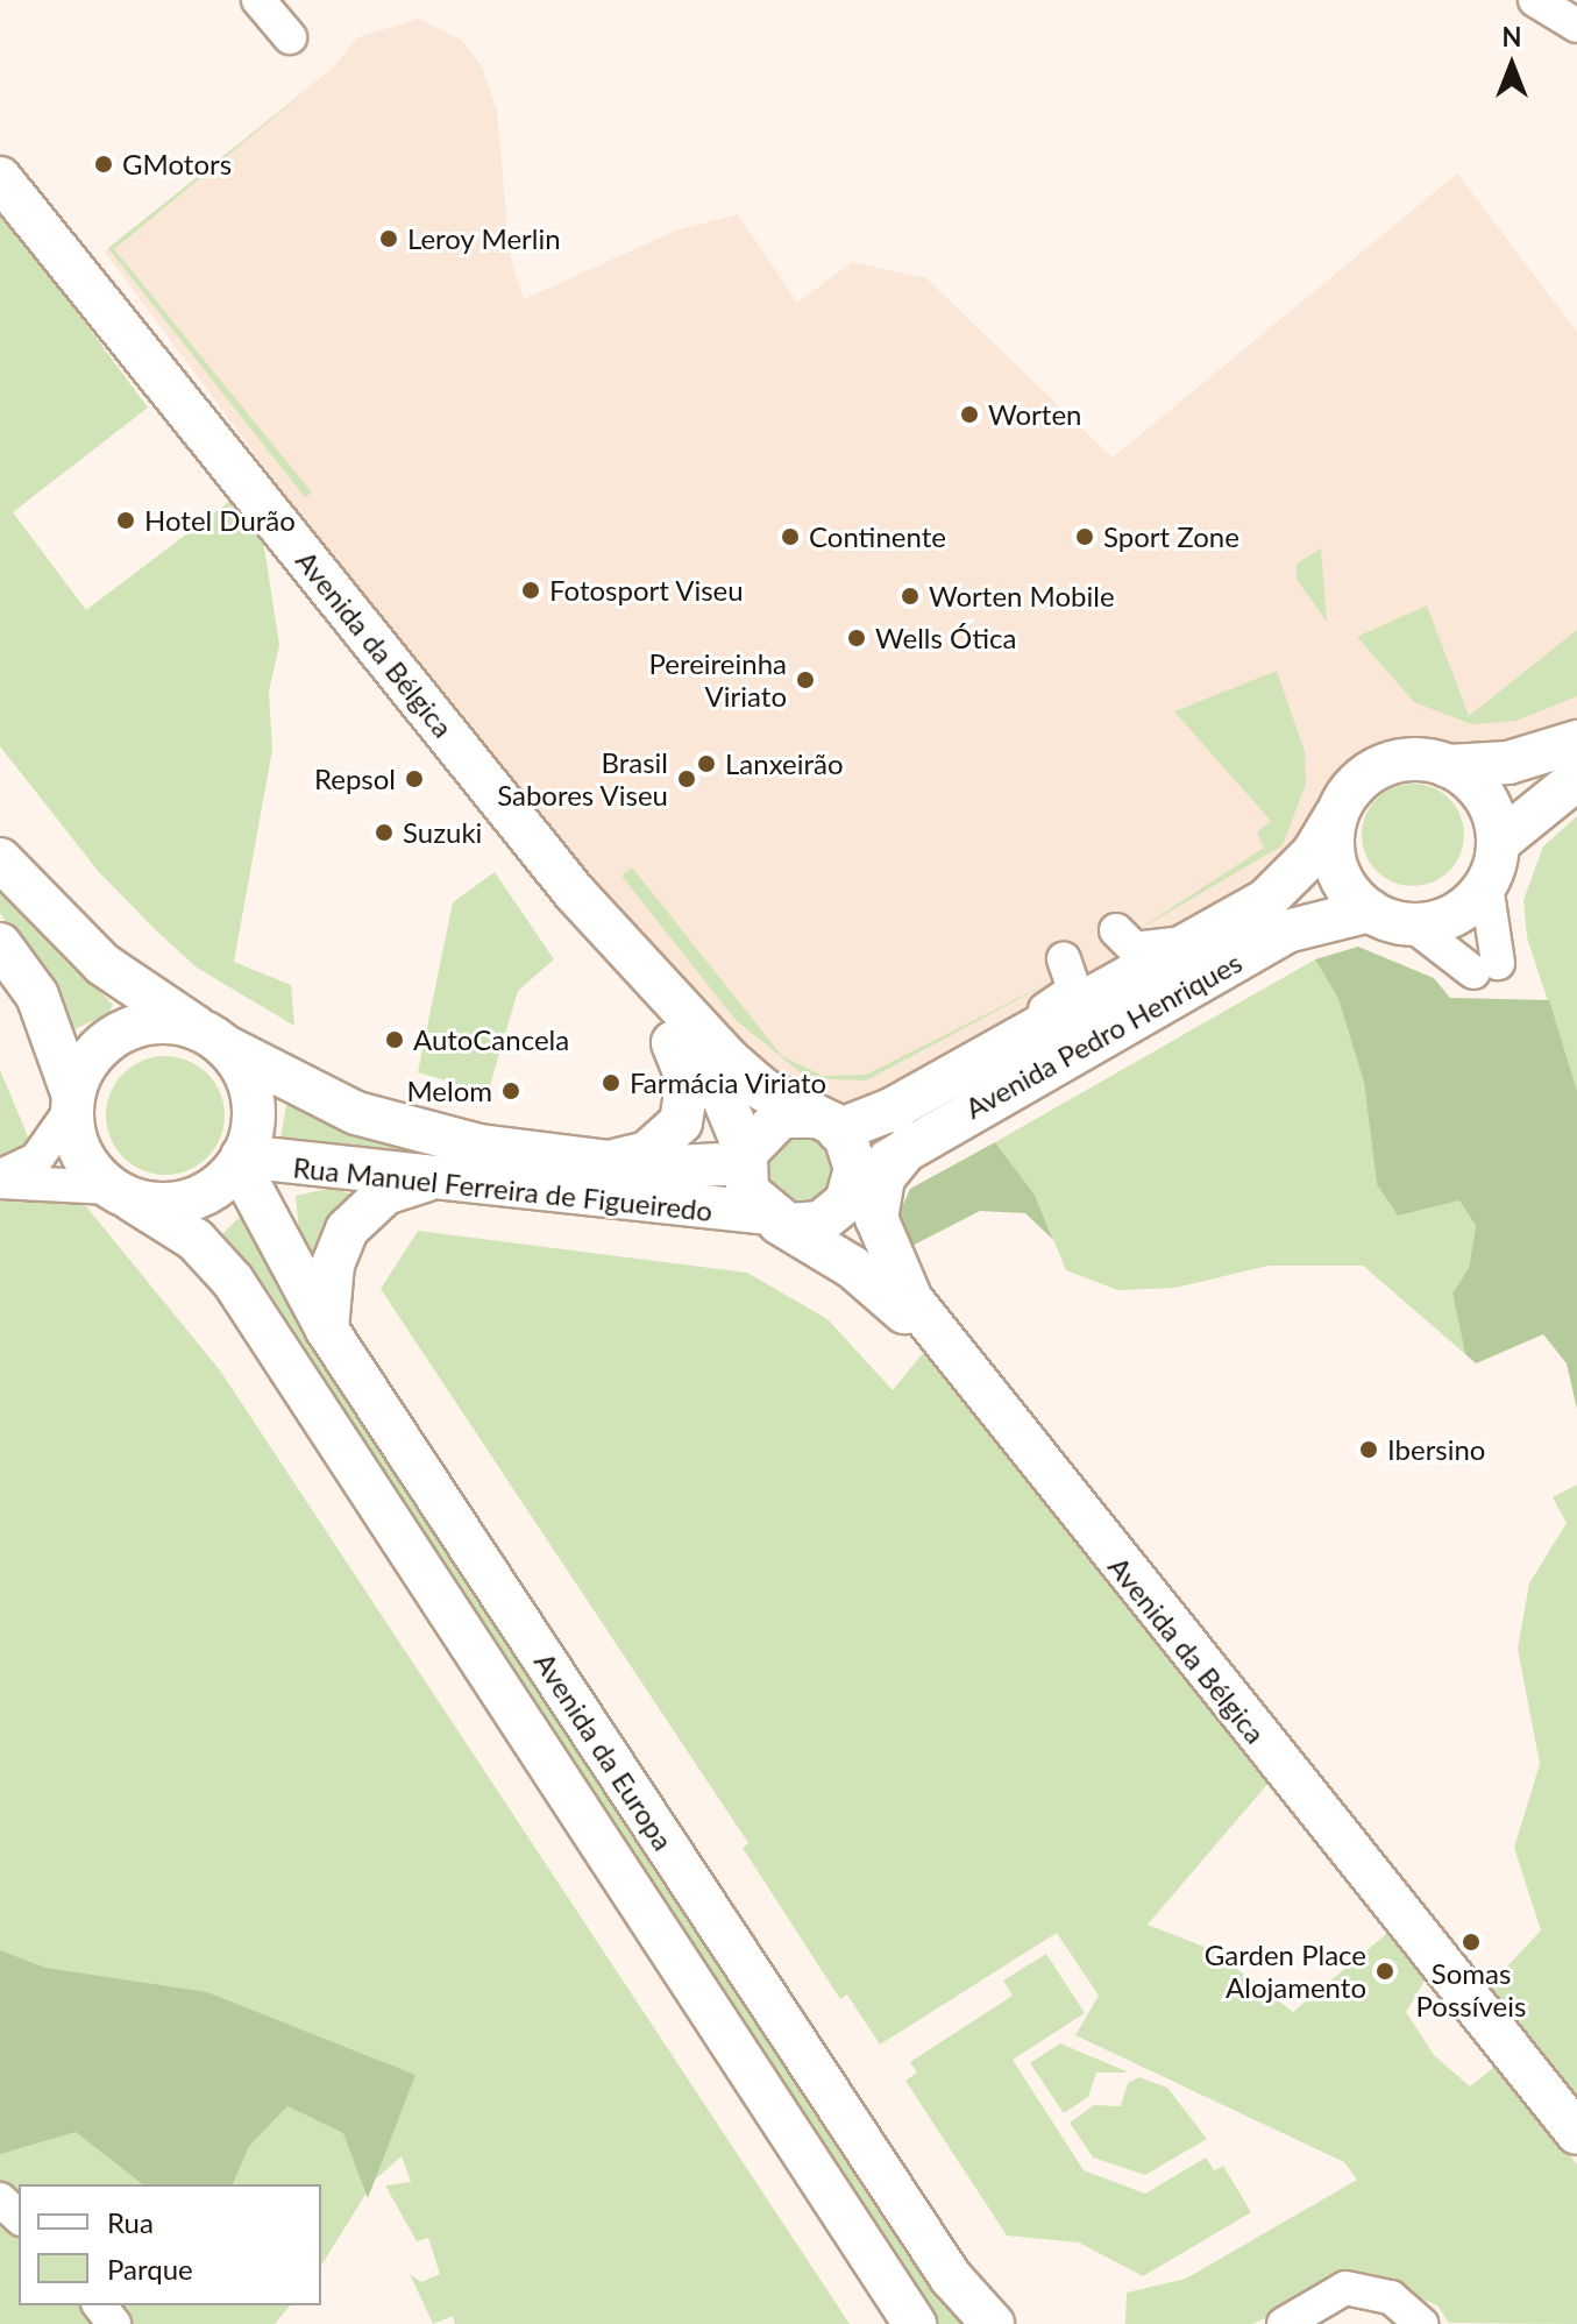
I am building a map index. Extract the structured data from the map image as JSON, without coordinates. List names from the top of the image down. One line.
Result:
{"streets":{"main road":["Avenida da Bélgica","Avenida Pedro Henriques","Rua Manuel Ferreira de Figueiredo","Avenida da Europa"]},"crossings":[["Avenida da Bélgica","Avenida Pedro Henriques"],["Avenida da Bélgica","Rua Manuel Ferreira de Figueiredo"],["Avenida Pedro Henriques","Rua Manuel Ferreira de Figueiredo"],["Rua Manuel Ferreira de Figueiredo","Avenida da Europa"]],"places":["GMotors","Leroy Merlin","Worten","Hotel Durão","Continente","Sport Zone","Fotosport Viseu","Worten Mobile","Wells Ótica","Pereireinha Viriato","Lanxeirão","Repsol","Brasil Sabores Viseu","Suzuki","AutoCancela","Farmácia Viriato","Melom","Ibersino","Somas Possíveis","Garden Place Alojamento"],"legend":["Rua","Parque"],"north":"top"}
